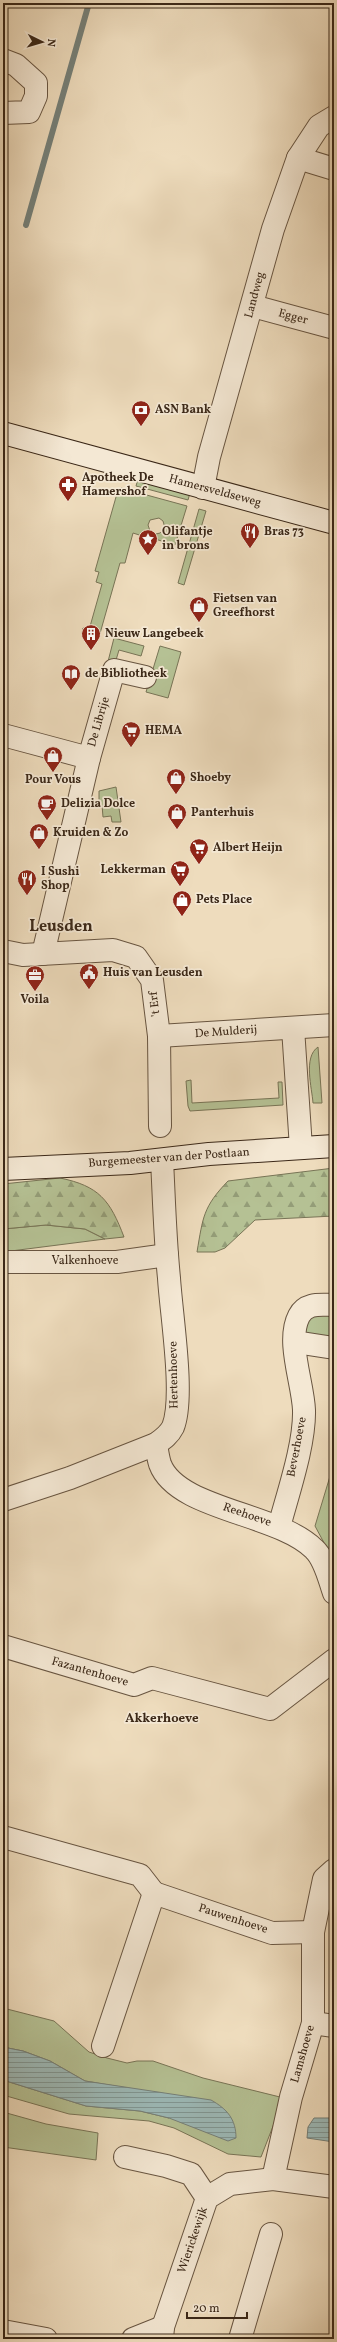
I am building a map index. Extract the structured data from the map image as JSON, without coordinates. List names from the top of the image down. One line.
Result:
{"streets":{"street":["Landweg","Egger","Hamersveldseweg","De Librije","'t Erf","De Mulderij","Burgemeester van der Postlaan","Valkenhoeve","Hertenhoeve","Beverhoeve","Reehoeve","Fazantenhoeve","Pauwenhoeve","Lamshoeve","Wierickewijk"]},"crossings":[["Landweg","Egger"],["Landweg","Hamersveldseweg"],["'t Erf","De Mulderij"],["Burgemeester van der Postlaan","Hertenhoeve"],["Valkenhoeve","Hertenhoeve"],["Hertenhoeve","Reehoeve"],["Beverhoeve","Reehoeve"],["Pauwenhoeve","Lamshoeve"],["Lamshoeve","Wierickewijk"]],"districts":["Leusden","Akkerhoeve"],"places":{"bank":["ASN Bank"],"pharmacy":["Apotheek De Hamershof"],"restaurant":["Bras 73","I Sushi Shop"],"place":["Olifantje in brons"],"shop":["Fietsen van Greefhorst","Pour Vous","Shoeby","Panterhuis","Kruiden & Zo","Pets Place"],"building":["Nieuw Langebeek"],"library":["de Bibliotheek"],"supermarket":["HEMA","Albert Heijn","Lekkerman"],"cafe":["Delizia Dolce"],"public building":["Huis van Leusden"],"office":["Voila"]},"scale_bar":"20 m","north":"right"}
